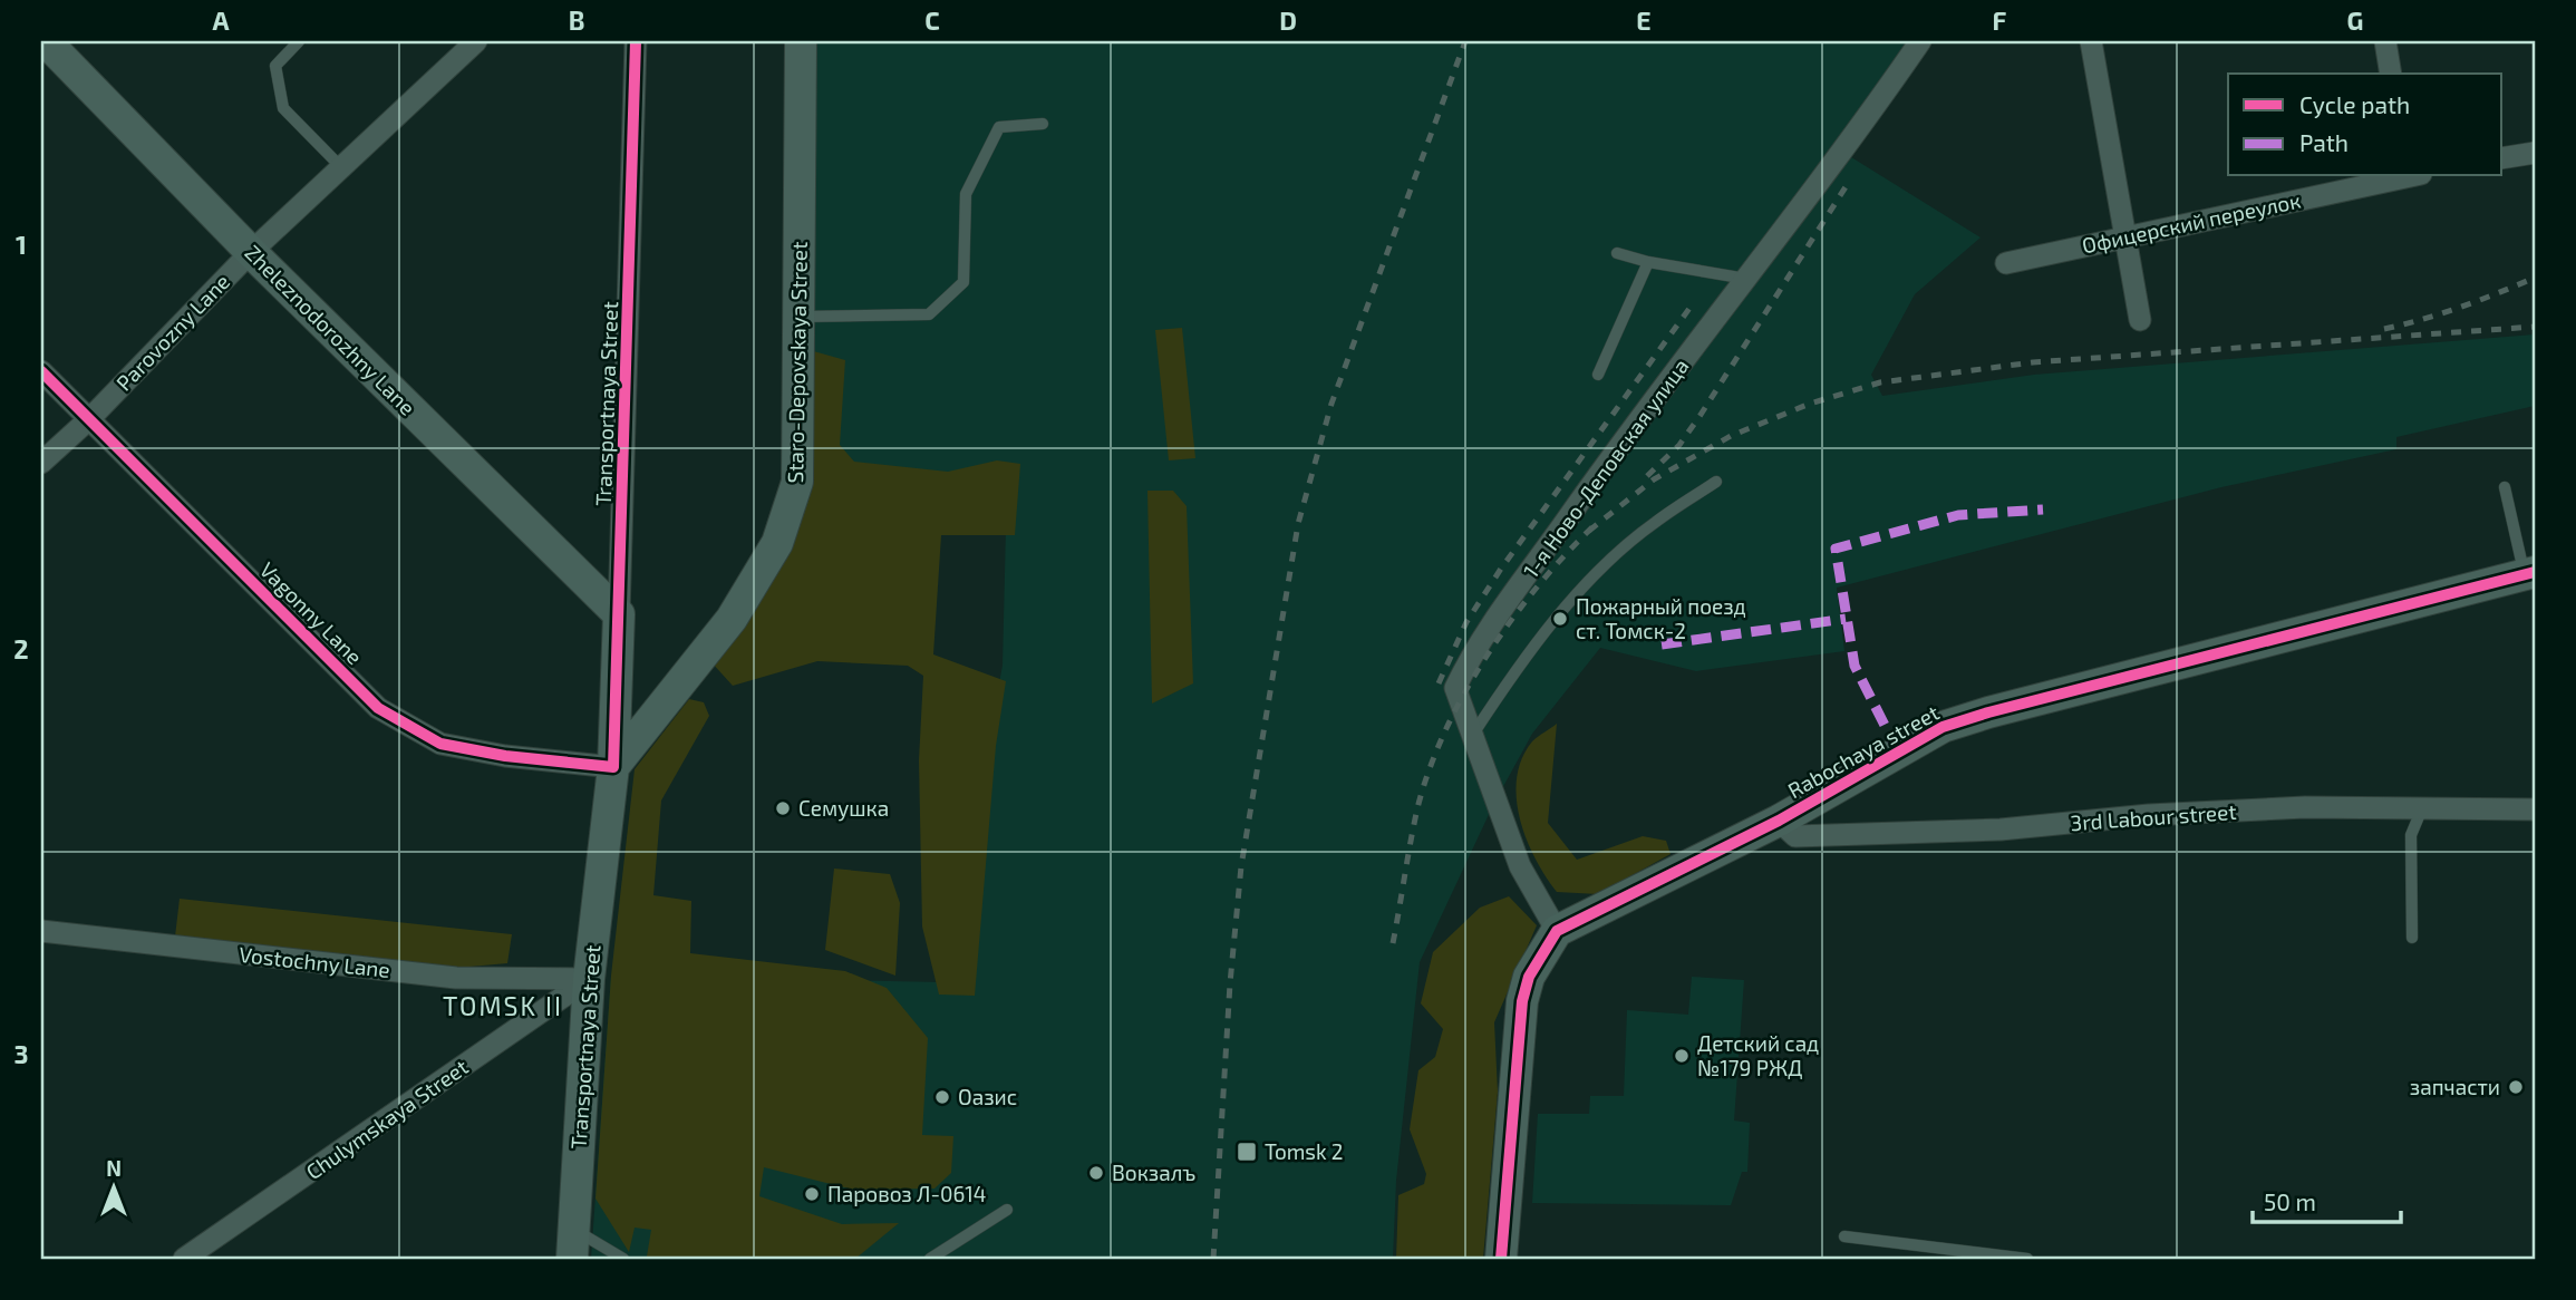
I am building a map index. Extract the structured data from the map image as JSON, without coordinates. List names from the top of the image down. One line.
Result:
{"streets":{"street":["Офицерский переулок","Zheleznodorozhny Lane","Parovozny Lane","Staro-Depovskaya Street","Transportnaya Street","1-я Ново-Деповская улица","Vagonny Lane","Rabochaya street","3rd Labour street","Vostochny Lane","Chulymskaya Street"]},"crossings":[["Zheleznodorozhny Lane","Parovozny Lane"],["Zheleznodorozhny Lane","Transportnaya Street"],["Parovozny Lane","Vagonny Lane"],["Staro-Depovskaya Street","Transportnaya Street"],["Staro-Depovskaya Street","Vagonny Lane"],["Transportnaya Street","Vagonny Lane"],["Transportnaya Street","Vostochny Lane"],["Transportnaya Street","Chulymskaya Street"],["1-я Ново-Деповская улица","Rabochaya street"],["Rabochaya street","3rd Labour street"],["Vostochny Lane","Chulymskaya Street"]],"districts":["TOMSK II"],"places":{"other":["Пожарный поезд ст. Томск-2","Семушка","Детский сад №179 РЖД","запчасти","Оазис","Вокзалъ","Паровоз Л-0614"],"transit":["Tomsk 2"]},"legend":["Cycle path","Path"],"scale_bar":"50 m","north":"top","grid":{"columns":["A","B","C","D","E","F","G"],"rows":["1","2","3"]}}
